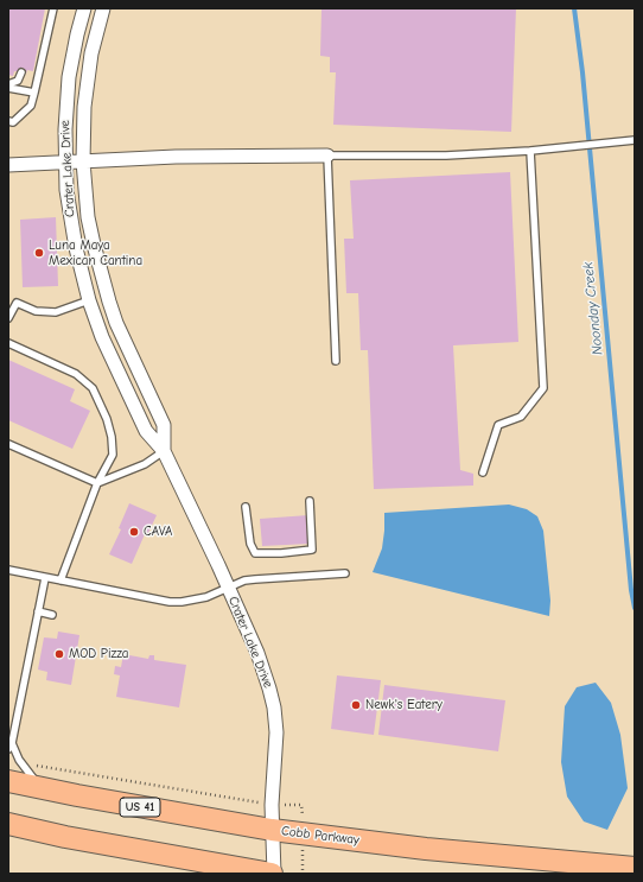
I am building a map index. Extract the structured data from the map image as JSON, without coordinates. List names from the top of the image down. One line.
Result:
{"streets":{"main road":["US 41","Cobb Parkway"],"street":["Crater Lake Drive"]},"crossings":[["Crater Lake Drive","Cobb Parkway"]],"water":["Noonday Creek"],"places":["Luna Maya Mexican Cantina","CAVA","MOD Pizza","Newk's Eatery"]}
